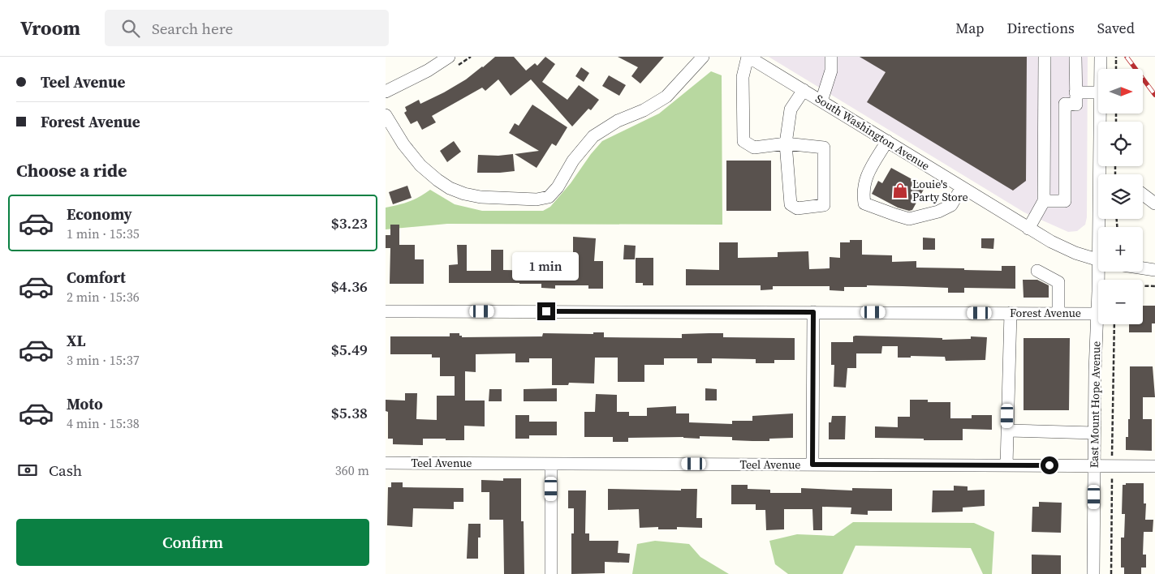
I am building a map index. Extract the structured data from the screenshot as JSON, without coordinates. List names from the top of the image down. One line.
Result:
{"streets":{"street":["South Washington Avenue","Forest Avenue","East Mount Hope Avenue","Teel Avenue"]},"crossings":[["Forest Avenue","East Mount Hope Avenue"],["East Mount Hope Avenue","Teel Avenue"]],"places":{"shop":["Louie's Party Store"]},"north":"right","page":{"header":"Vroom","search":"Search here","nav":["Map","Directions","Saved"],"banner":["Teel Avenue","Forest Avenue"],"map_buttons":["+","−"],"heading":"Choose a ride","list":[{"name":"Economy","note":"1 min · 15:35","value":"$3.23"},{"name":"Comfort","note":"2 min · 15:36","value":"$4.36"},{"name":"XL","note":"3 min · 15:37","value":"$5.49"},{"name":"Moto","note":"4 min · 15:38","value":"$5.38"}],"bubble":"1 min","pay":["Cash","360 m"],"buttons":"Confirm"}}
